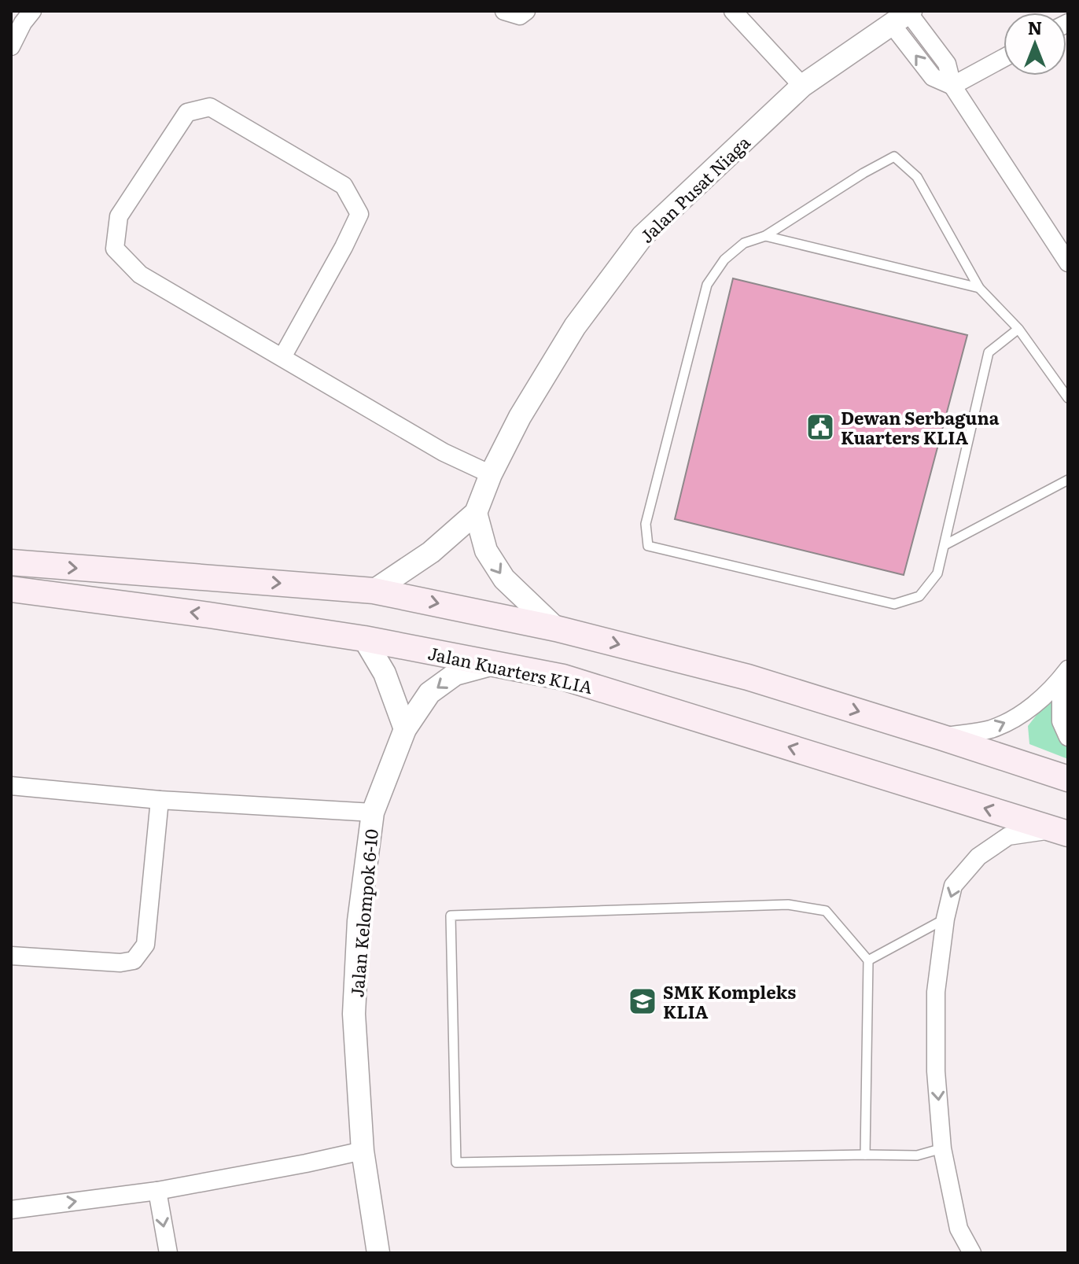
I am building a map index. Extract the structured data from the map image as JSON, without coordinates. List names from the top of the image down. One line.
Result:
{"streets":{"main road":["Jalan Kuarters KLIA"],"street":["Jalan Pusat Niaga","Jalan Kelompok 6-10"]},"crossings":[["Jalan Kuarters KLIA","Jalan Kelompok 6-10"]],"places":{"public building":["Dewan Serbaguna Kuarters KLIA"],"school or university":["SMK Kompleks KLIA"]},"north":"top"}
